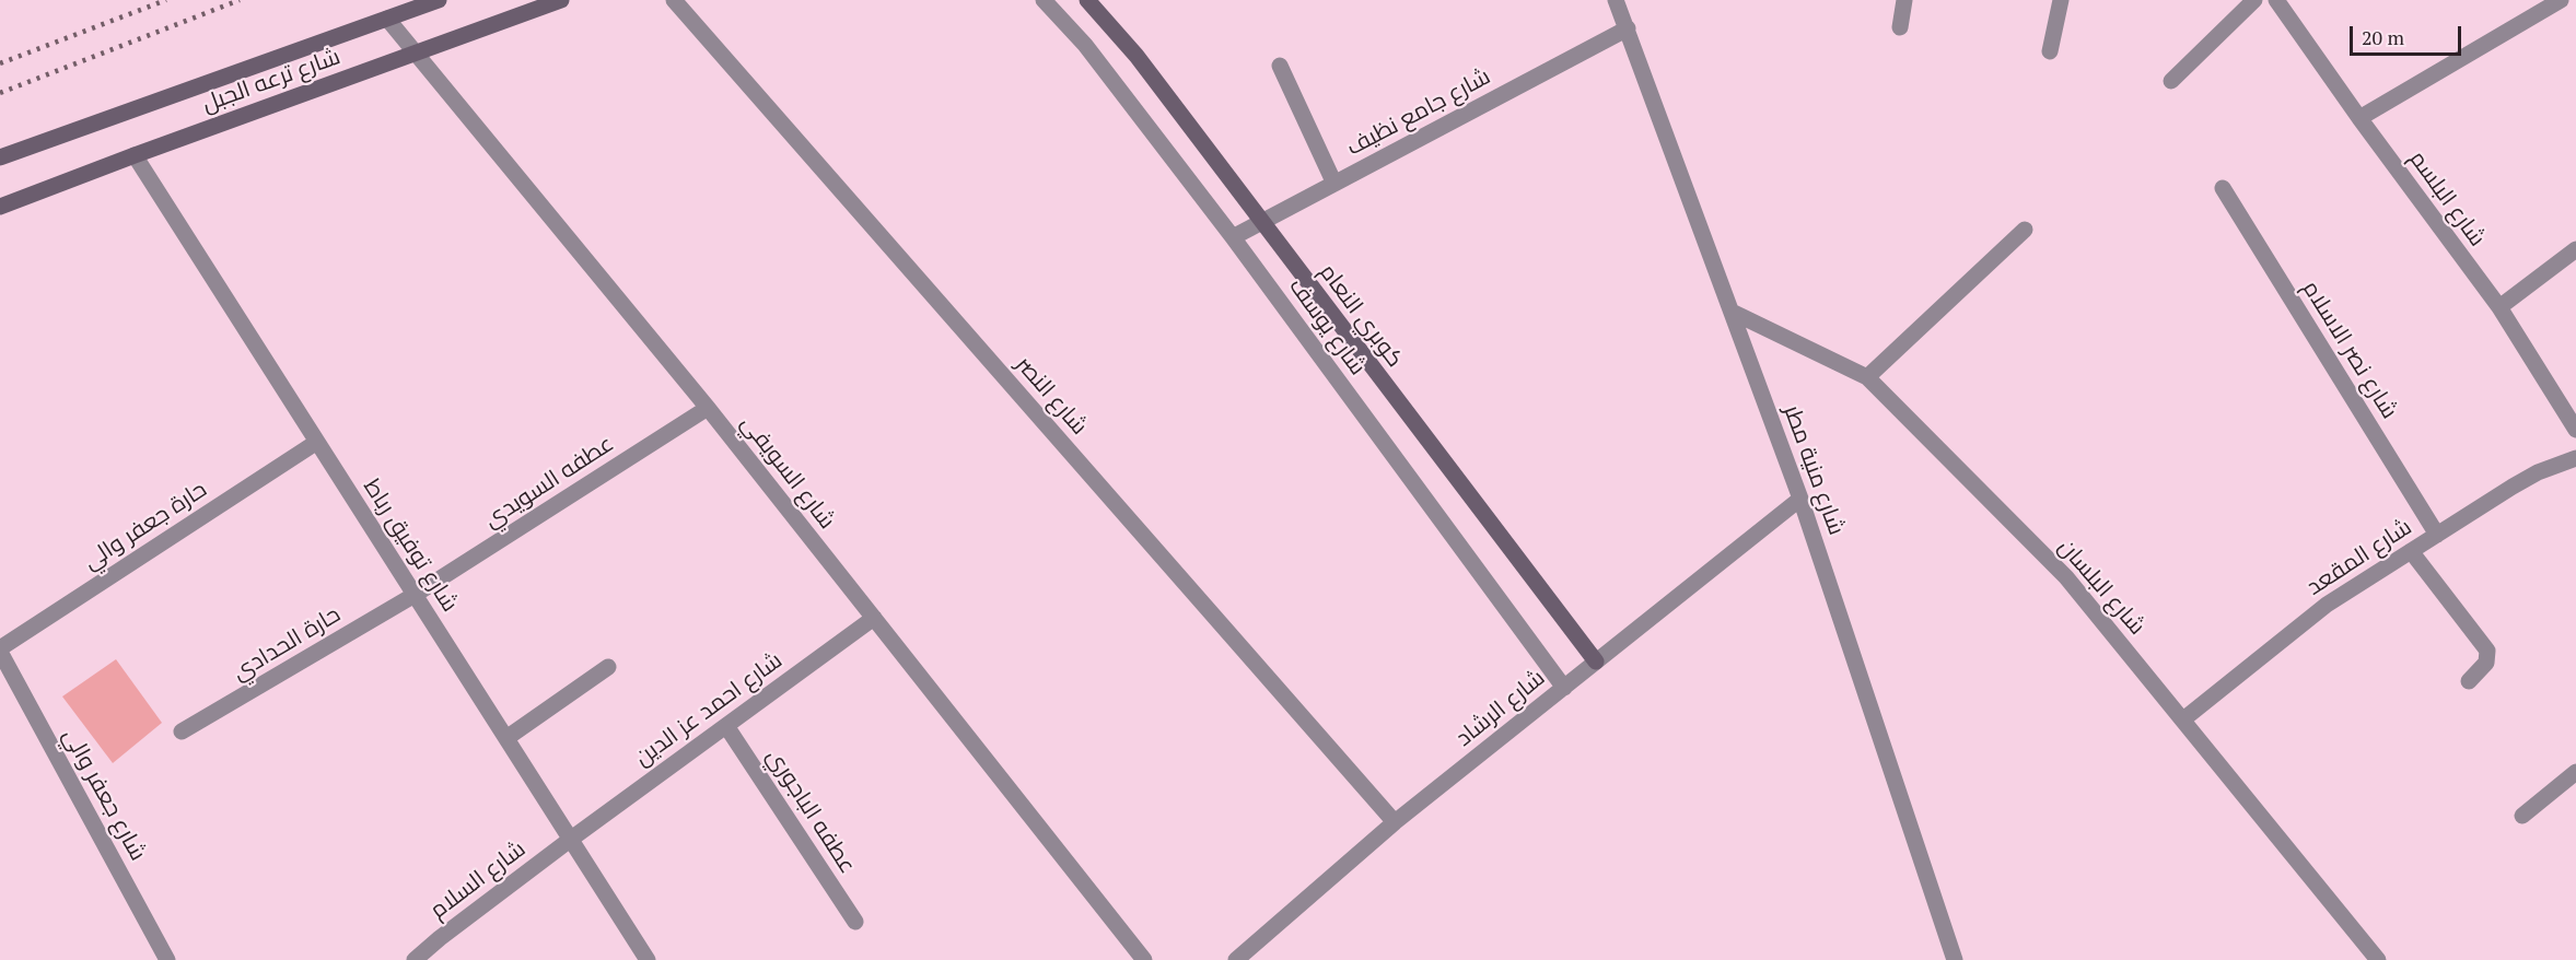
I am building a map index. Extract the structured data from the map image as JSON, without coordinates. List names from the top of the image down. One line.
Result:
{"streets":{"street":["شارع ترعه الجبل","شارع جامع نظيف","شارع البلسم","كوبري النعام","شارع يوسف","شارع نصر الاسلام","شارع النصر","شارع منية مطر","شارع السويفي","عطفه السويدي","حارة جعفر والي","شارع توفيق رباط","شارع المقعد","شارع البلسان","حارة الحدادي","شارع الرشاد","شارع احمد عز الدين","شارع جعفر والي","عطفه الباجوري","شارع السلام"]},"crossings":[["شارع ترعه الجبل","شارع السويفي"],["شارع ترعه الجبل","شارع توفيق رباط"],["شارع جامع نظيف","شارع يوسف"],["شارع جامع نظيف","شارع منية مطر"],["كوبري النعام","شارع الرشاد"],["شارع يوسف","شارع الرشاد"],["شارع نصر الاسلام","شارع المقعد"],["شارع النصر","شارع الرشاد"],["شارع منية مطر","شارع البلسان"],["شارع منية مطر","شارع الرشاد"],["شارع السويفي","عطفه السويدي"],["شارع السويفي","شارع احمد عز الدين"],["عطفه السويدي","شارع توفيق رباط"],["عطفه السويدي","حارة الحدادي"],["حارة جعفر والي","شارع توفيق رباط"],["حارة جعفر والي","شارع جعفر والي"],["شارع توفيق رباط","حارة الحدادي"],["شارع توفيق رباط","شارع احمد عز الدين"],["شارع توفيق رباط","شارع السلام"],["شارع المقعد","شارع البلسان"],["شارع احمد عز الدين","عطفه الباجوري"],["شارع احمد عز الدين","شارع السلام"]],"scale_bar":"20 m"}
